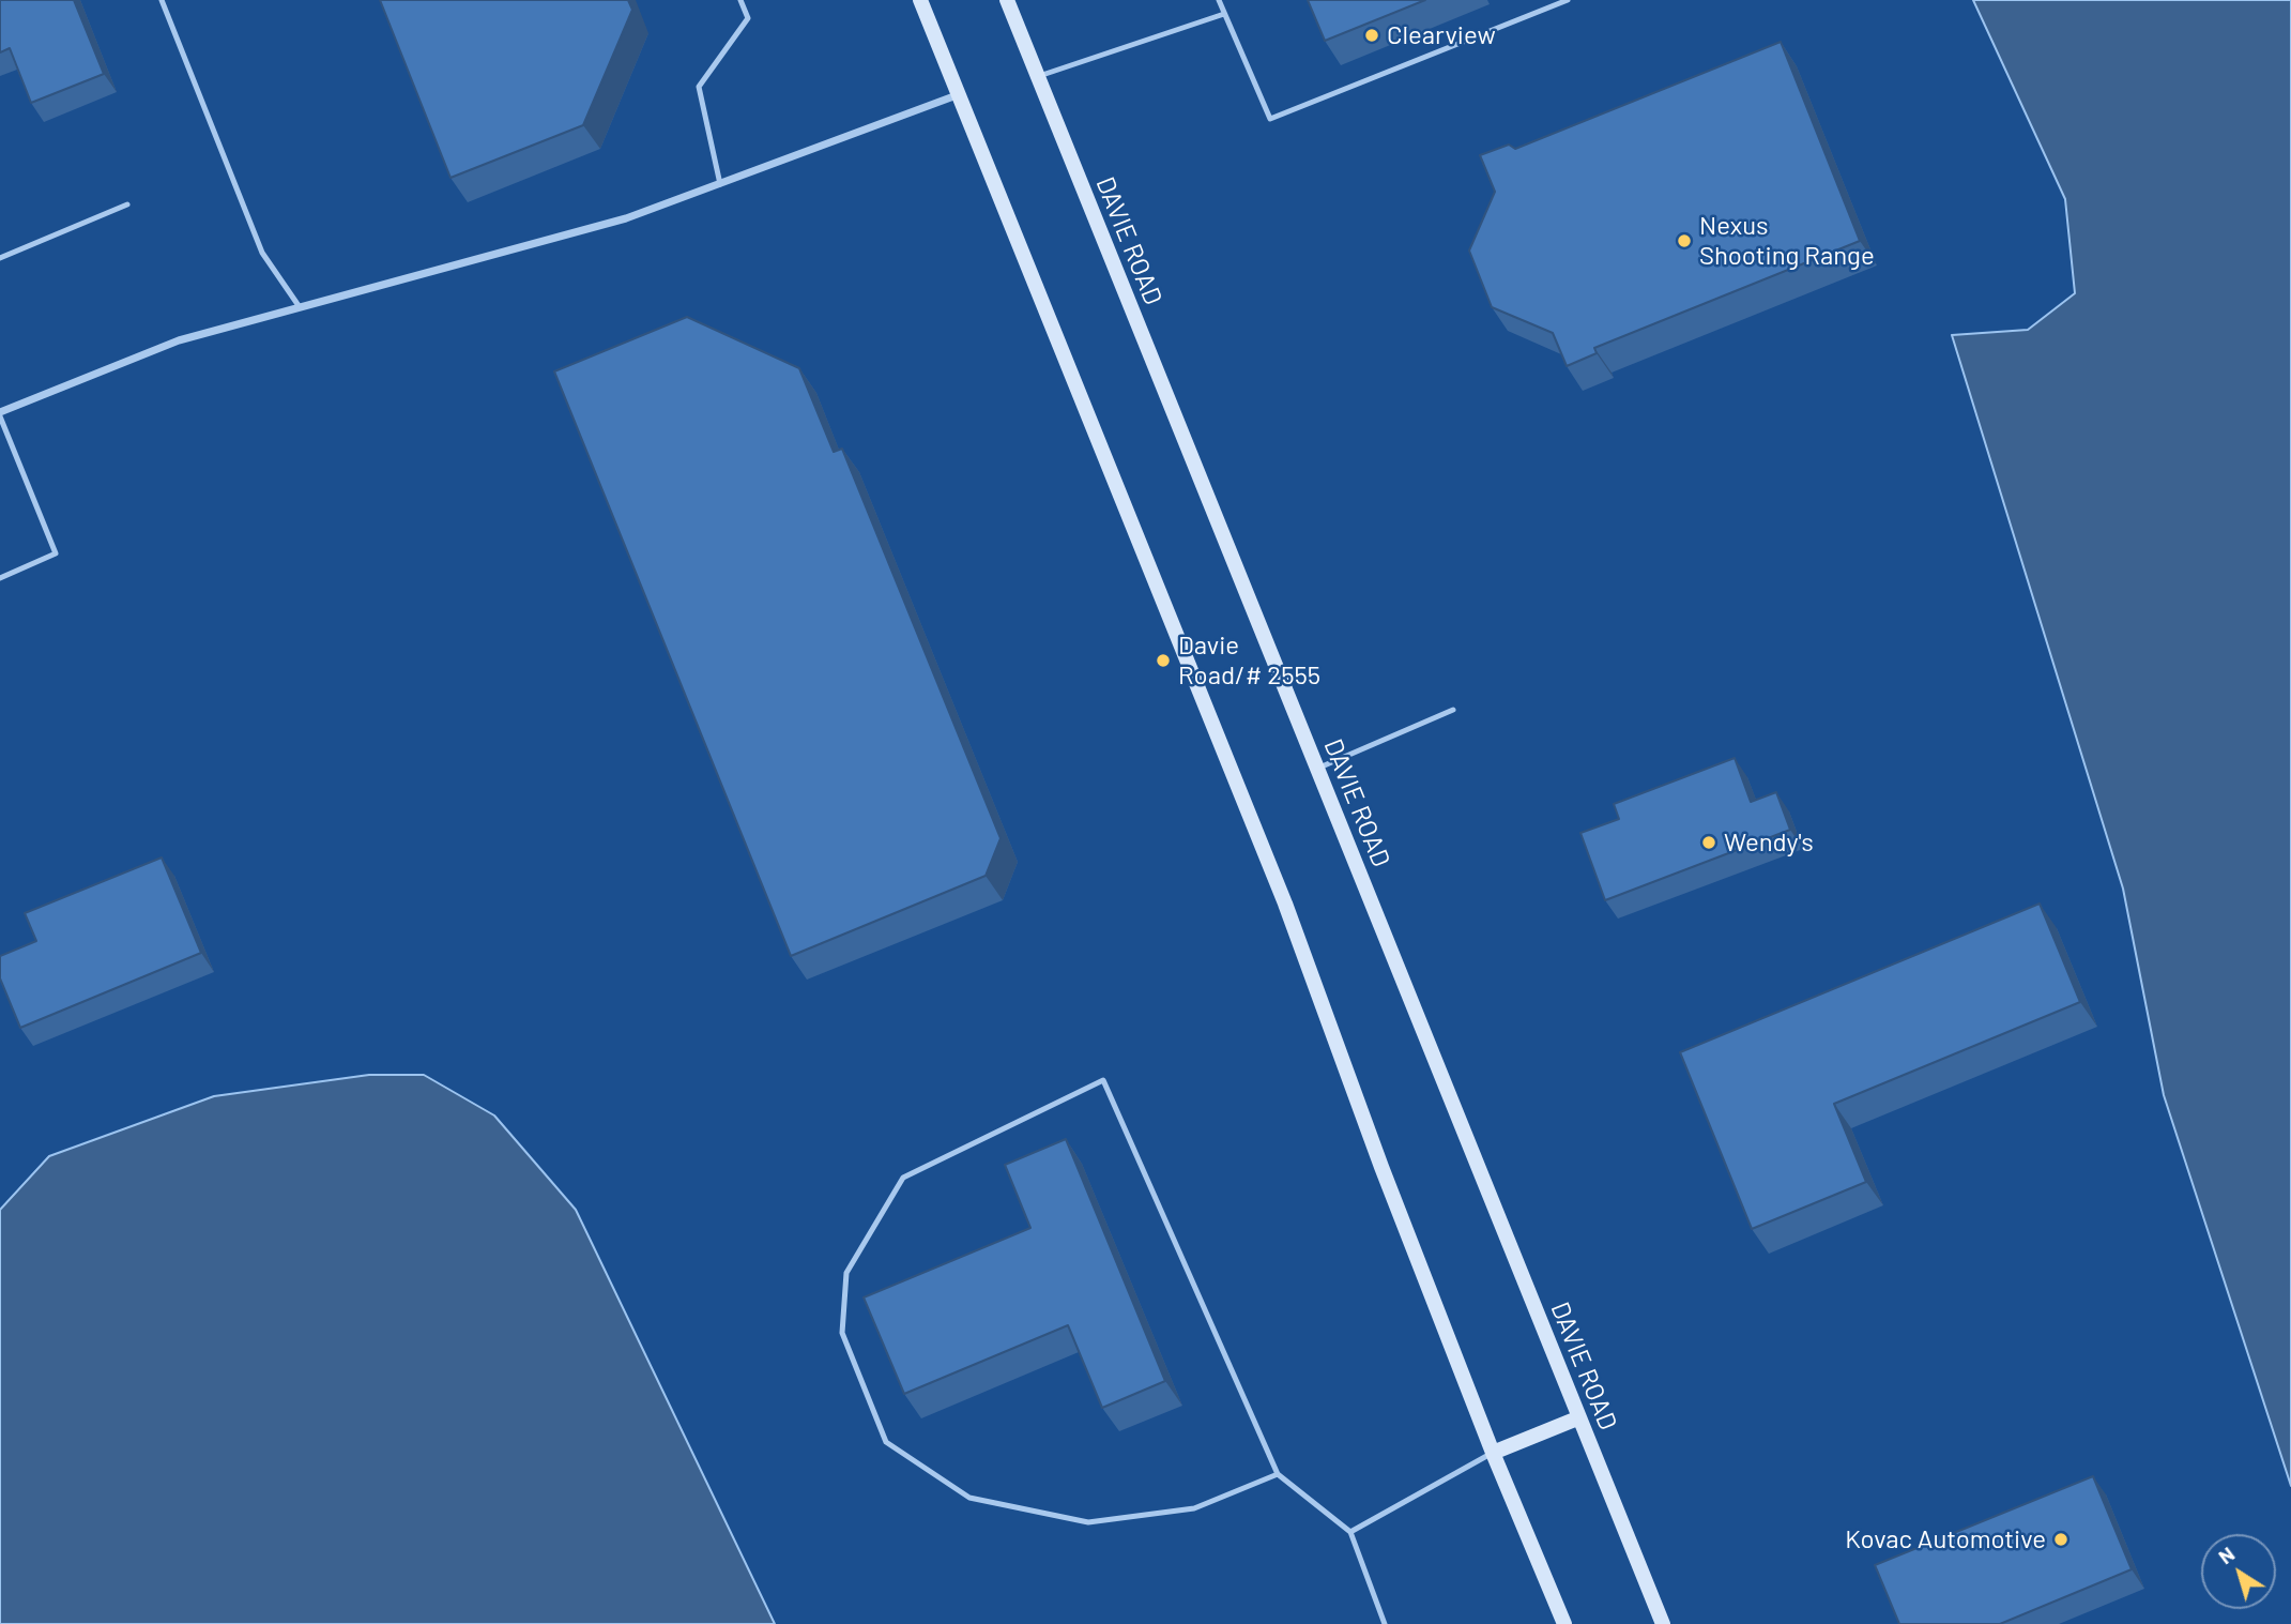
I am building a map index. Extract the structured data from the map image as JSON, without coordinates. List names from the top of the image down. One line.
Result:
{"streets":{"main road":["DAVIE ROAD"]},"places":["Clearview","Nexus Shooting Range","Davie Road/# 2555","Wendy's","Kovac Automotive"],"north":"top left"}
